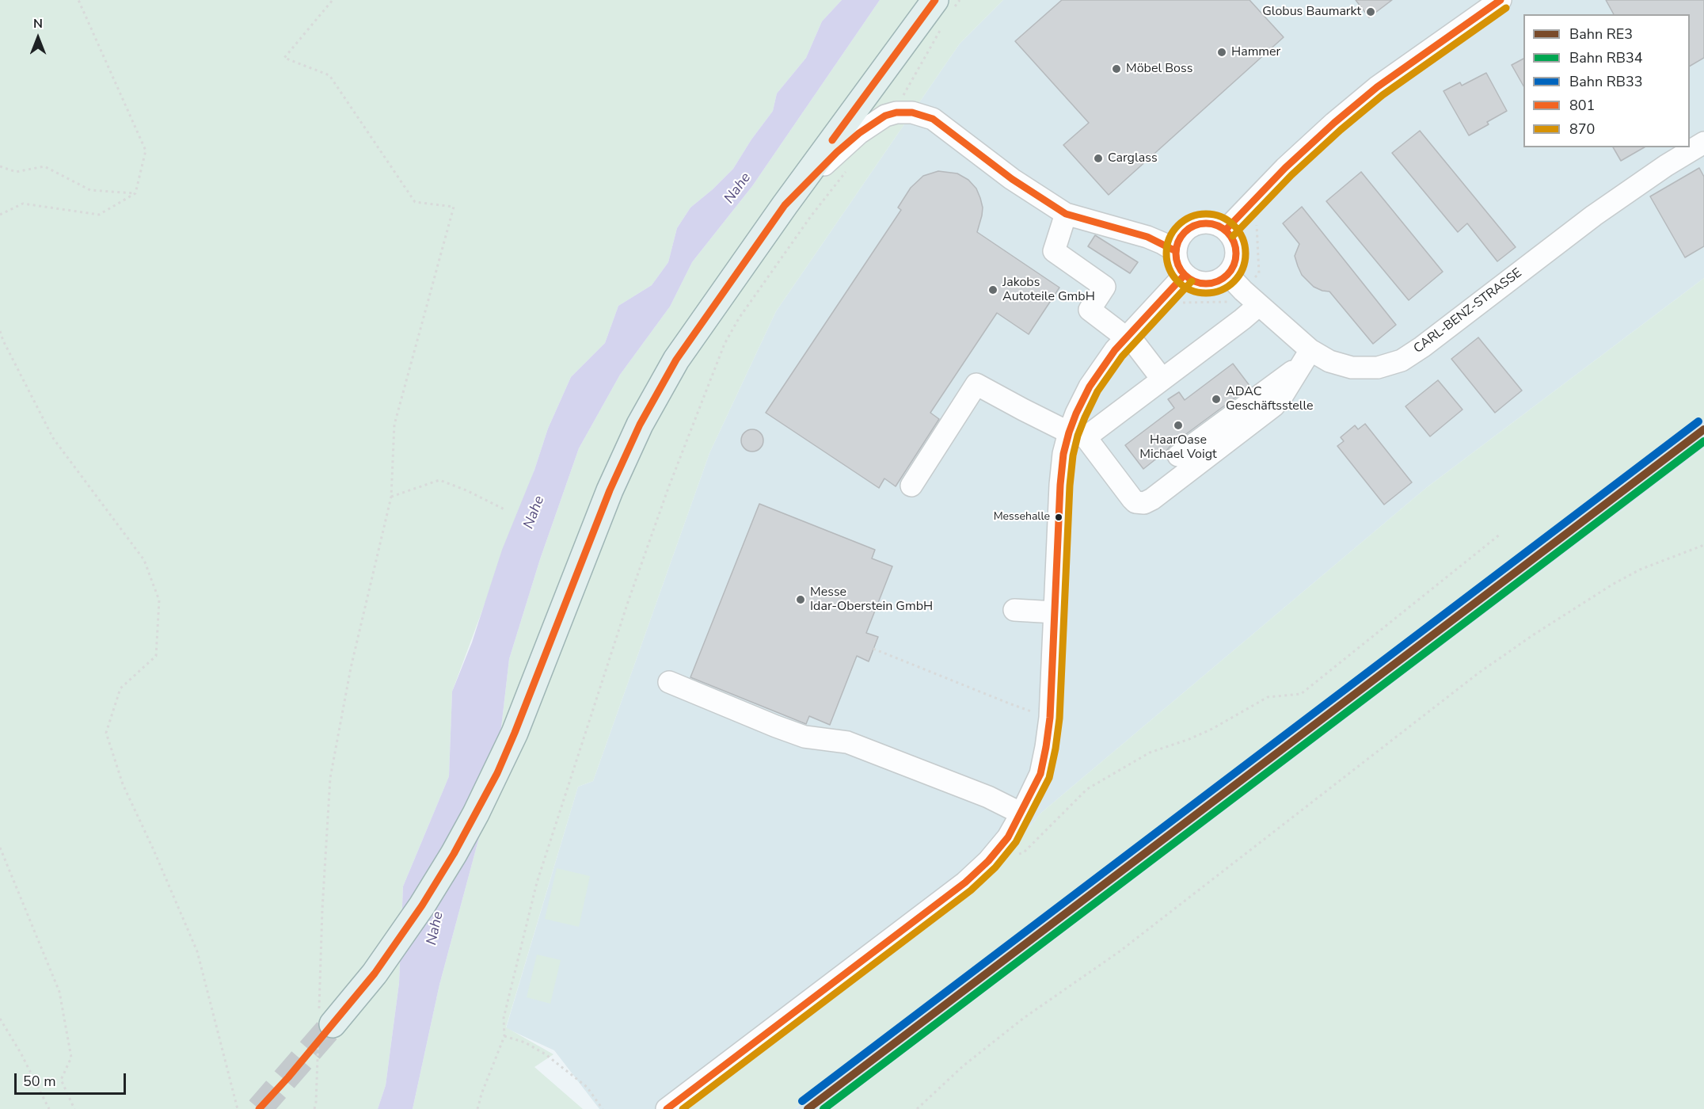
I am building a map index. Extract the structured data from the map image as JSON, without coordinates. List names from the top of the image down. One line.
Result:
{"streets":{"street":["CARL-BENZ-STRASSE"]},"water":["Nahe"],"places":["Globus Baumarkt","Hammer","Möbel Boss","Carglass","Jakobs Autoteile GmbH","ADAC Geschäftsstelle","HaarOase Michael Voigt","Messehalle","Messe Idar-Oberstein GmbH"],"lines":["transit line 801","transit line 870","rail line RB33","rail line RE3","rail line RB34"],"legend":["Bahn RE3","Bahn RB34","Bahn RB33","801","870"],"scale_bar":"50 m","north":"top"}
